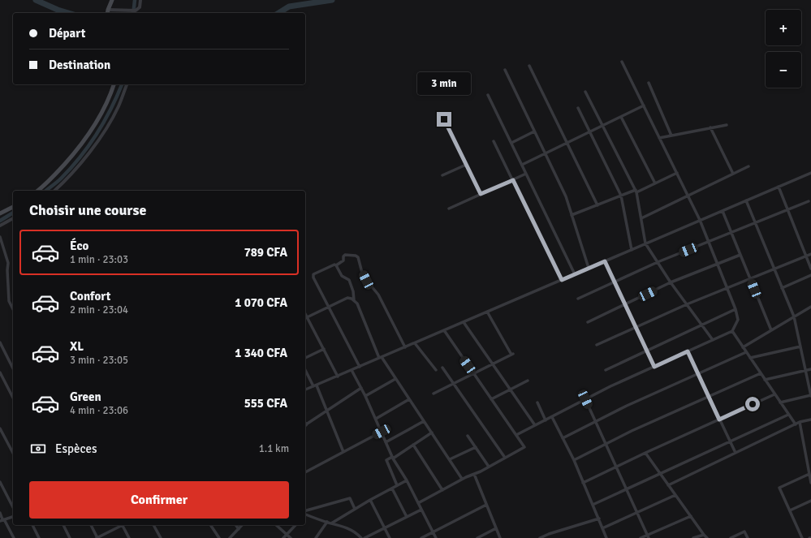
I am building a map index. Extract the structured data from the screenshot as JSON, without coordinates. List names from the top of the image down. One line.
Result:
{"page":{"map_buttons":["+","−"],"banner":["Départ","Destination"],"bubble":"3 min","heading":"Choisir une course","list":[{"name":"Éco","note":"1 min · 23:03","value":"789 CFA"},{"name":"Confort","note":"2 min · 23:04","value":"1 070 CFA"},{"name":"XL","note":"3 min · 23:05","value":"1 340 CFA"},{"name":"Green","note":"4 min · 23:06","value":"555 CFA"}],"pay":["Espèces","1.1 km"],"buttons":"Confirmer"}}
